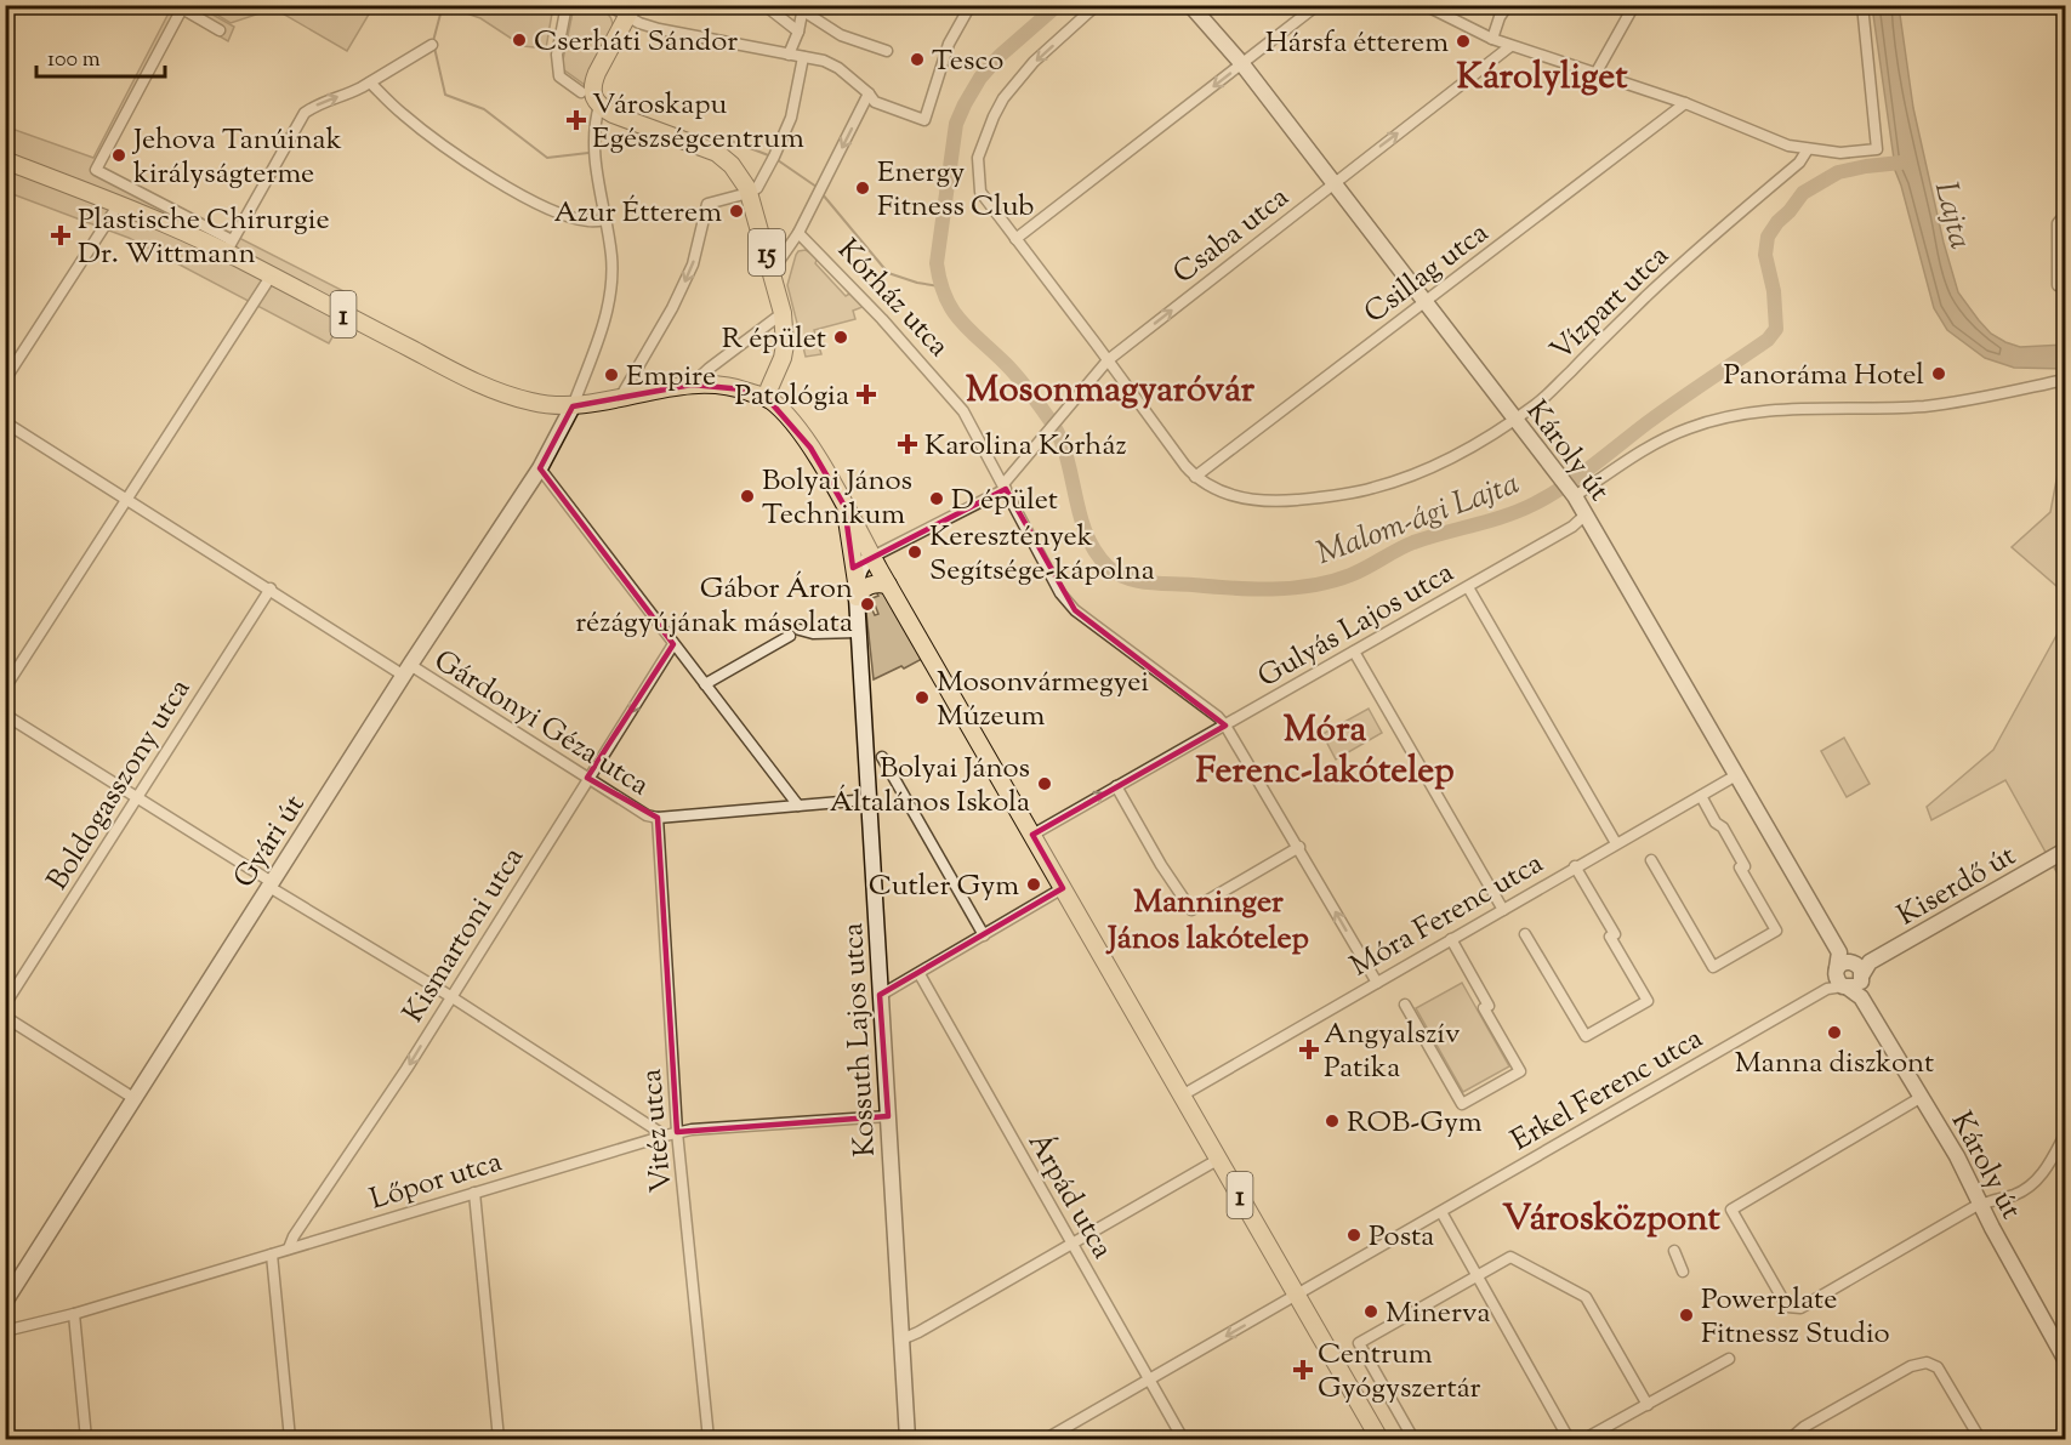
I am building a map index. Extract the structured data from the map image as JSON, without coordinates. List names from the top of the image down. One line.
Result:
{"streets":{"main road":["15","1"],"street":["Csaba utca","Csillag utca","Kórház utca","Vízpart utca","Károly út","Gulyás Lajos utca","Gárdonyi Géza utca","Boldogasszony utca","Gyári út","Kiserdő út","Móra Ferenc utca","Kismartoni utca","Kossuth Lajos utca","Erkel Ferenc utca","Vitéz utca","Lőpor utca","Árpád utca"]},"crossings":[["Csaba utca","Kórház utca"],["Csaba utca","Vízpart utca"],["Csaba utca","1"],["Csaba utca","Károly út"],["15","1"],["Csillag utca","Vízpart utca"],["Csillag utca","Károly út"],["Kórház utca","Gulyás Lajos utca"],["Kórház utca","Móra Ferenc utca"],["Vízpart utca","Károly út"],["1","Gulyás Lajos utca"],["1","Gyári út"],["1","Móra Ferenc utca"],["1","Erkel Ferenc utca"],["Károly út","Gulyás Lajos utca"],["Károly út","Kiserdő út"],["Károly út","Móra Ferenc utca"],["Károly út","Erkel Ferenc utca"],["Gárdonyi Géza utca","Boldogasszony utca"],["Gárdonyi Géza utca","Gyári út"],["Gárdonyi Géza utca","Kismartoni utca"],["Gárdonyi Géza utca","Kossuth Lajos utca"],["Gárdonyi Géza utca","Vitéz utca"],["Kiserdő út","Erkel Ferenc utca"],["Kismartoni utca","Lőpor utca"],["Kossuth Lajos utca","Lőpor utca"],["Erkel Ferenc utca","Árpád utca"],["Vitéz utca","Lőpor utca"]],"one_way":["Csaba utca","Kismartoni utca"],"districts":["Károlyliget","Mosonmagyaróvár","Móra Ferenc-lakótelep","Manninger János lakótelep","Városközpont"],"water":["Lajta","Malom-ági Lajta"],"places":{"other":["Cserháti Sándor","Hársfa étterem","Tesco","Jehova Tanúinak királyságterme","Energy Fitness Club","Azur Étterem","R épület","Panoráma Hotel","Empire","Bolyai János Technikum","D épület","Keresztények Segítsége-kápolna","Gábor Áron rézágyújának másolata","Mosonvármegyei Múzeum","Bolyai János Általános Iskola","Cutler Gym","Manna diszkont","ROB-Gym","Posta","Minerva","Powerplate Fitnessz Studio"],"health":["Városkapu Egészségcentrum","Plastische Chirurgie Dr. Wittmann","Patológia","Karolina Kórház","Angyalszív Patika","Centrum Gyógyszertár"]},"scale_bar":"100 m"}
